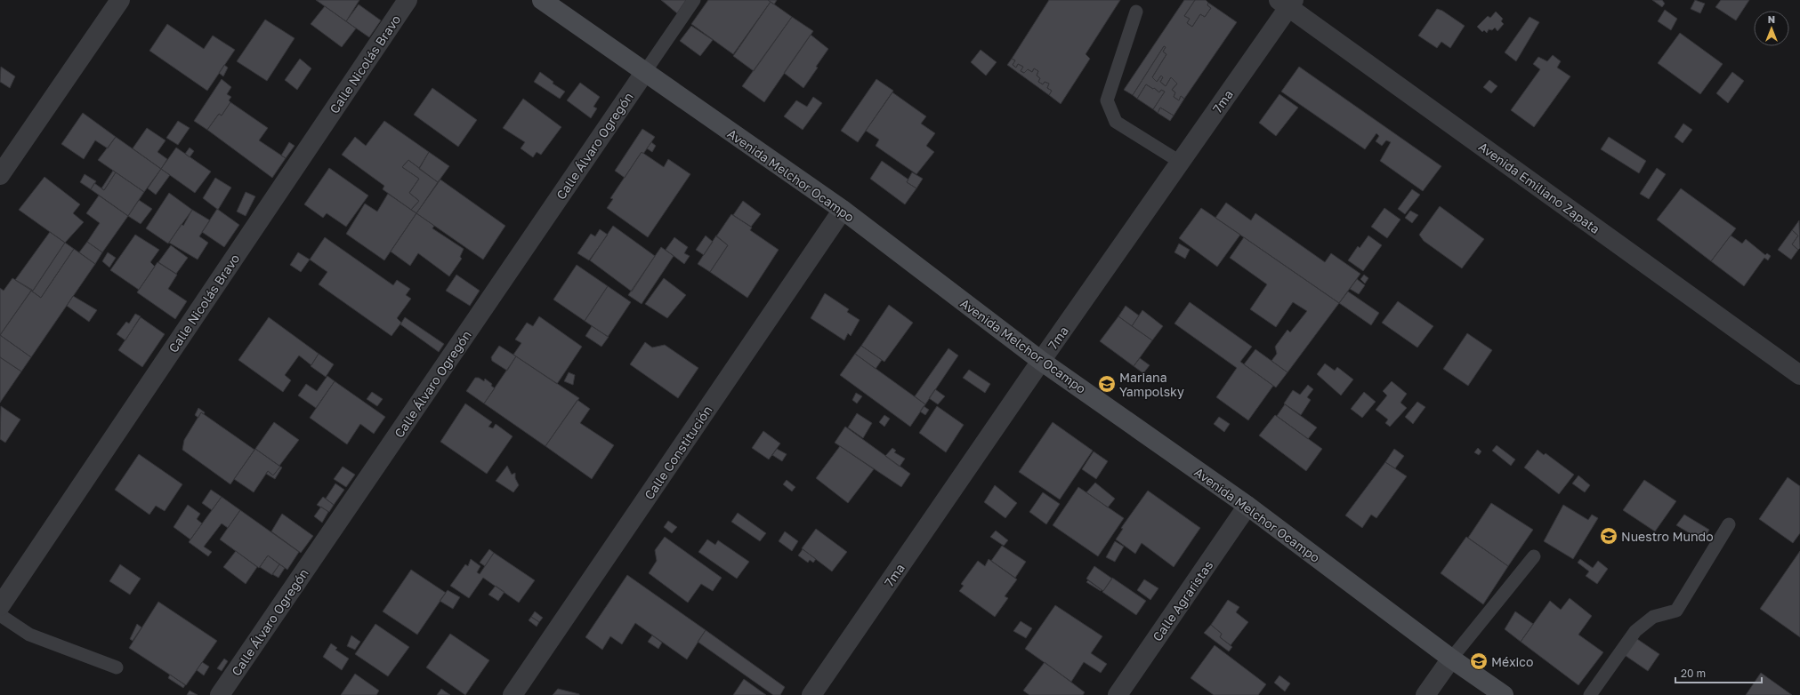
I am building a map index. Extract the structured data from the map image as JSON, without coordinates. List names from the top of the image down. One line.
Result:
{"streets":{"street":["Calle Nicolás Bravo","7ma","Calle Álvaro Ogregón","Avenida Melchor Ocampo","Avenida Emiliano Zapata","Calle Constitución","Calle Agraristas"]},"crossings":[["7ma","Avenida Melchor Ocampo"],["7ma","Avenida Emiliano Zapata"],["Calle Álvaro Ogregón","Avenida Melchor Ocampo"],["Avenida Melchor Ocampo","Calle Constitución"],["Avenida Melchor Ocampo","Calle Agraristas"]],"places":{"school or university":["Mariana Yampolsky","Nuestro Mundo","México"]},"scale_bar":"20 m","north":"top"}
